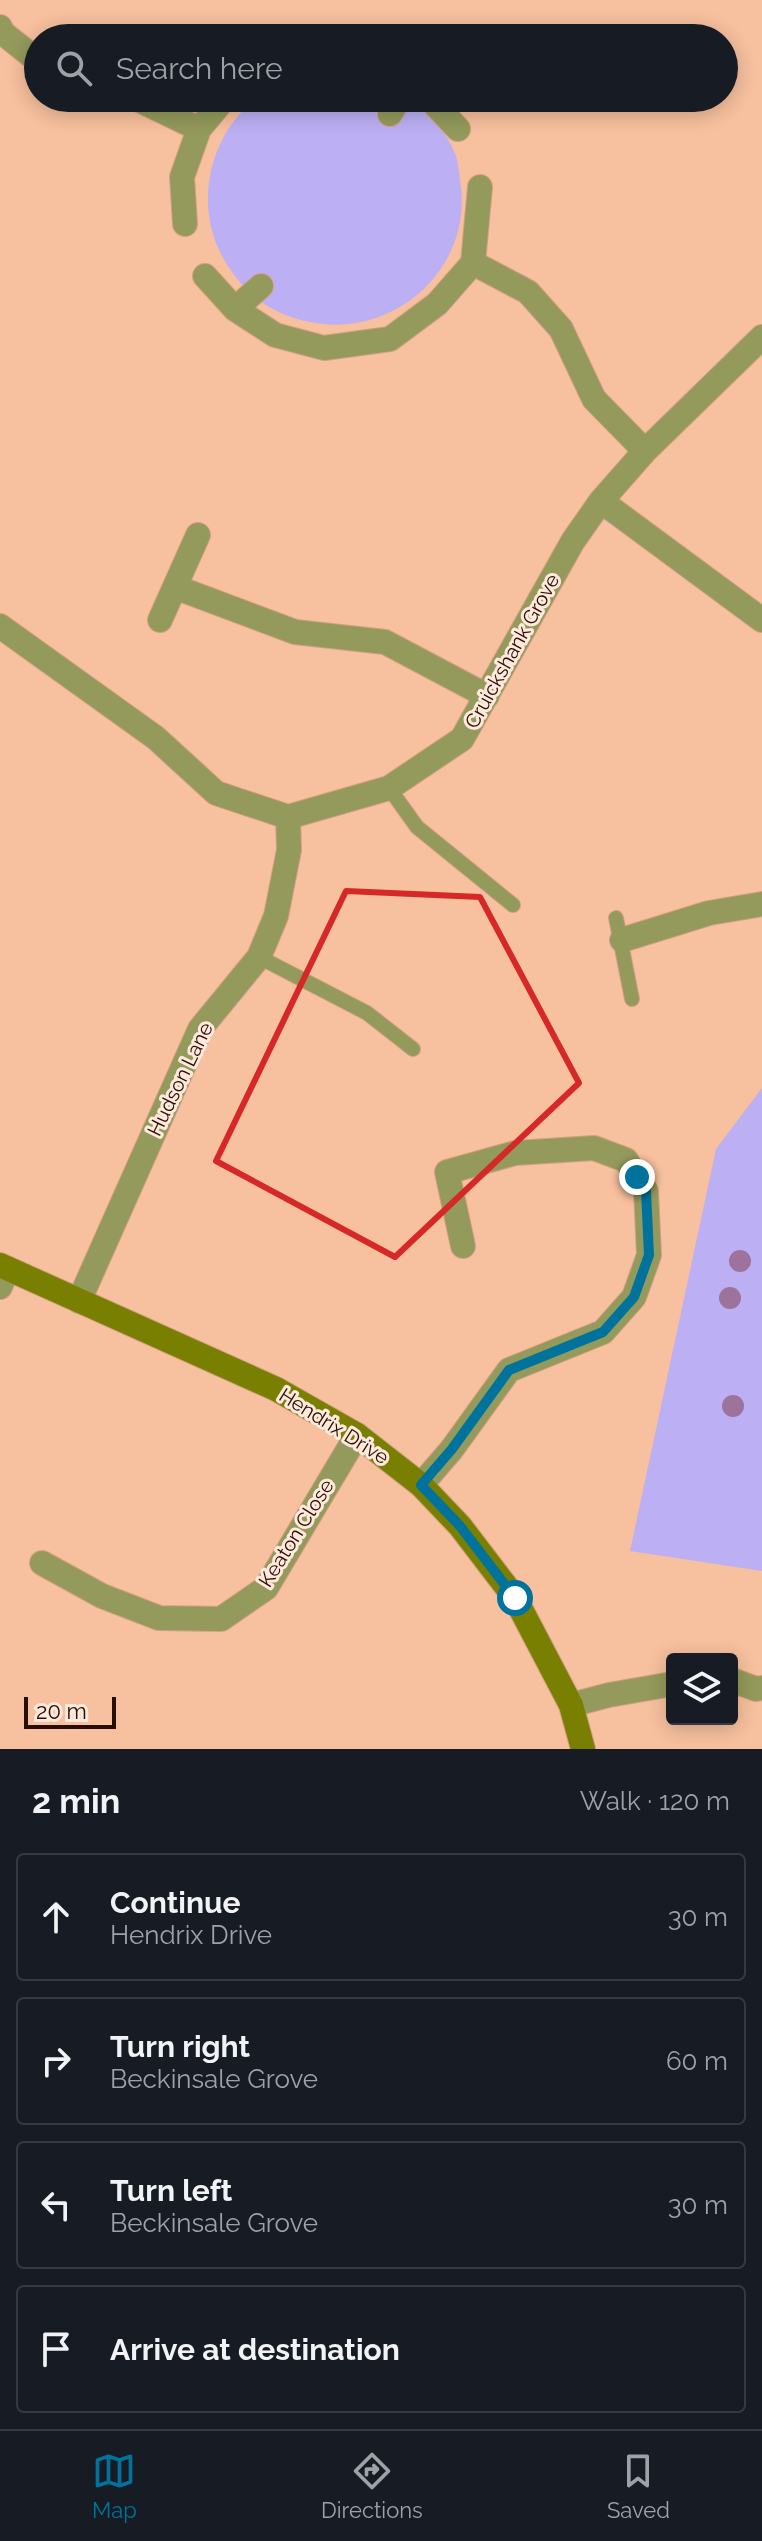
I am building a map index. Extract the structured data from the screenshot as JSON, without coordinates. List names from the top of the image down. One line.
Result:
{"streets":{"street":["Cruickshank Grove","Hudson Lane","Hendrix Drive","Keaton Close"]},"crossings":[["Cruickshank Grove","Hudson Lane"],["Hudson Lane","Hendrix Drive"],["Hendrix Drive","Keaton Close"]],"scale_bar":"20 m","page":{"search":"Search here","scale":"20 m","heading":["2 min","Walk · 120 m"],"list":[["Continue","Hendrix Drive","30 m"],["Turn right","Beckinsale Grove","60 m"],["Turn left","Beckinsale Grove","30 m"],"Arrive at destination"],"nav":["Map","Directions","Saved"]}}
